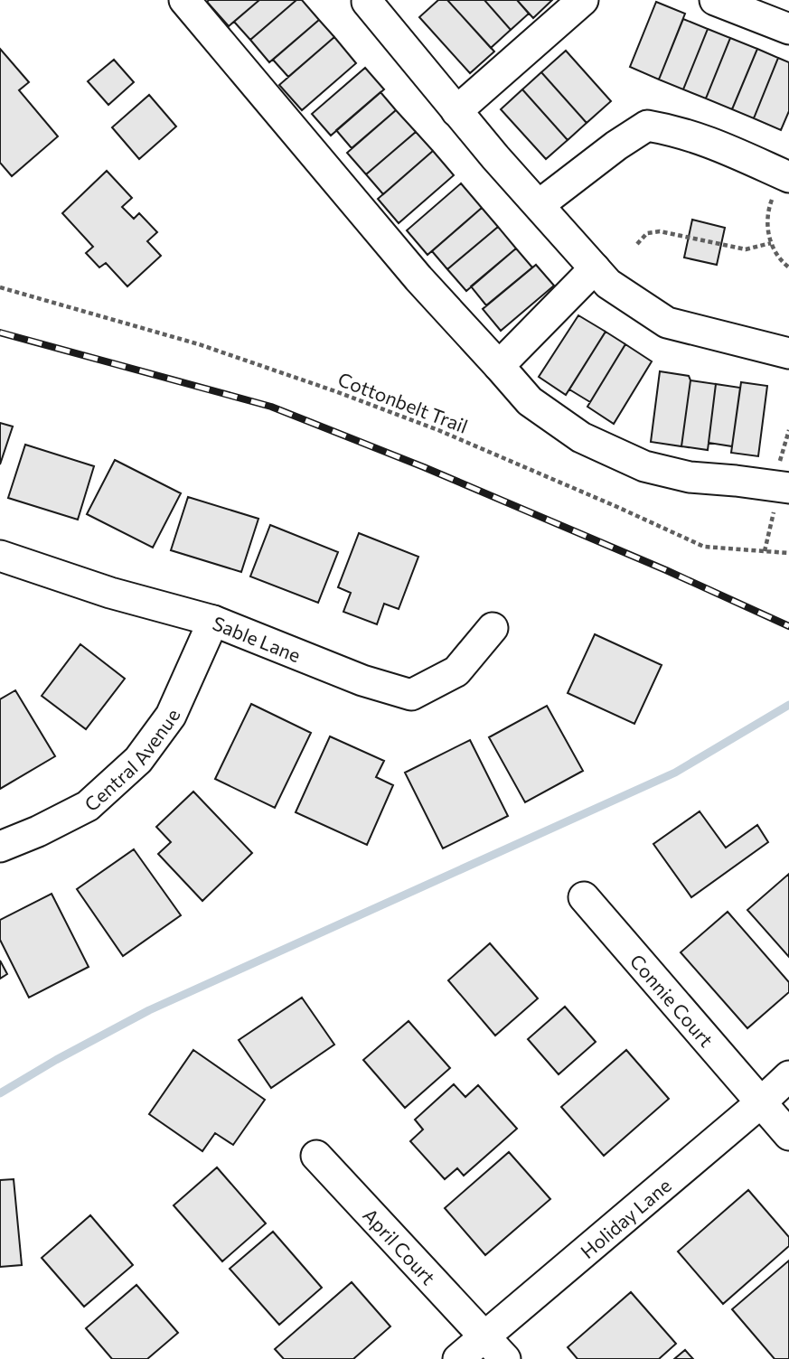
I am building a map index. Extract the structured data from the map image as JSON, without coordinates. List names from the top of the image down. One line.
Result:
{"streets":{"street":["Sable Lane","Central Avenue","Connie Court","Holiday Lane","April Court"],"path":["Cottonbelt Trail"]},"crossings":[["Sable Lane","Central Avenue"],["Connie Court","Holiday Lane"],["Holiday Lane","April Court"]]}
